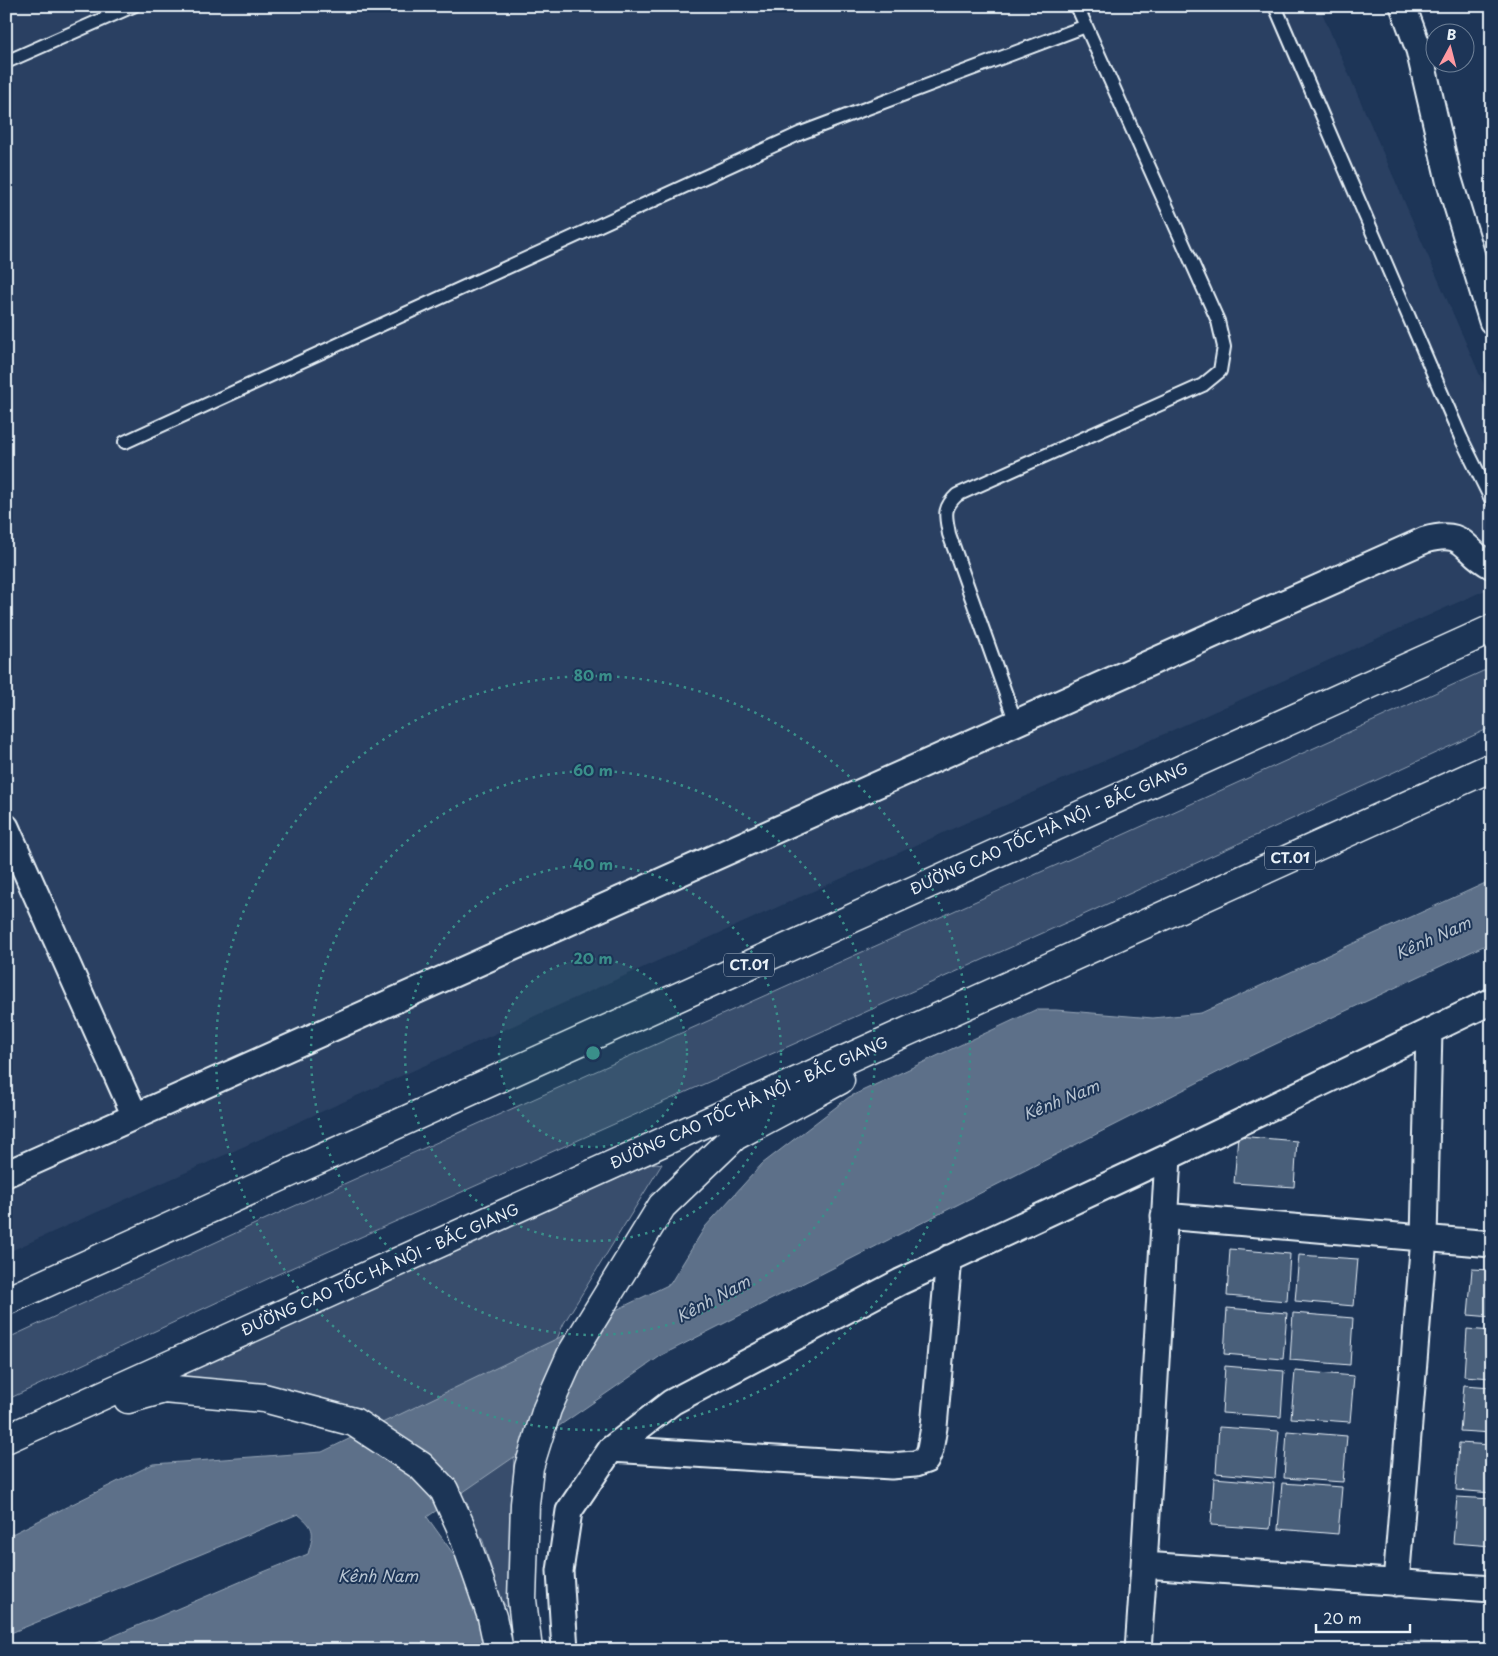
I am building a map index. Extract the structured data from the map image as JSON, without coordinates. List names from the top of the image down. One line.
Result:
{"streets":{"highway":["ĐƯỜNG CAO TỐC HÀ NỘI - BẮC GIANG","CT.01"]},"water":["Kênh Nam"],"scale_bar":"20 m","north":"top","rings":["80 m","60 m","40 m","20 m"]}
